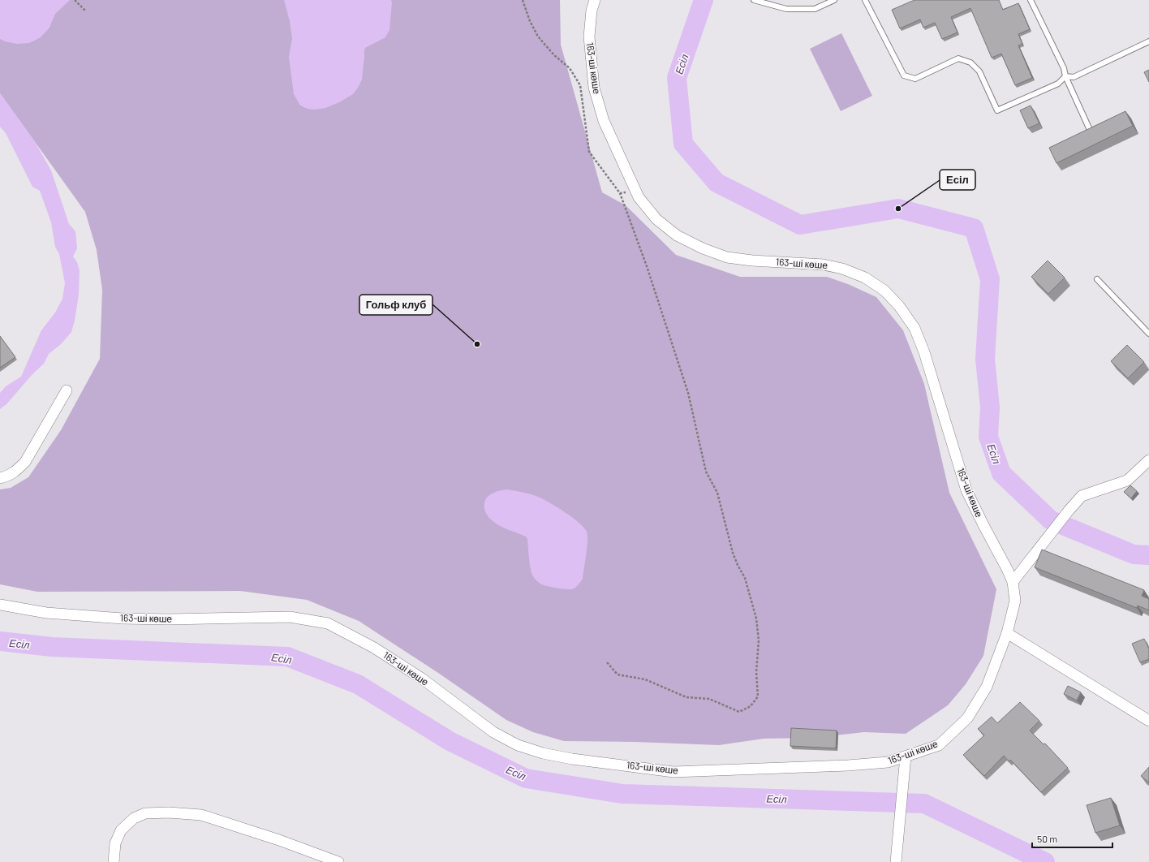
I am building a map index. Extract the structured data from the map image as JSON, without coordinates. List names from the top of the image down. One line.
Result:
{"streets":{"street":["163-ші көше"]},"water":["Есіл"],"places":["Есіл","Гольф клуб"],"scale_bar":"50 m"}
